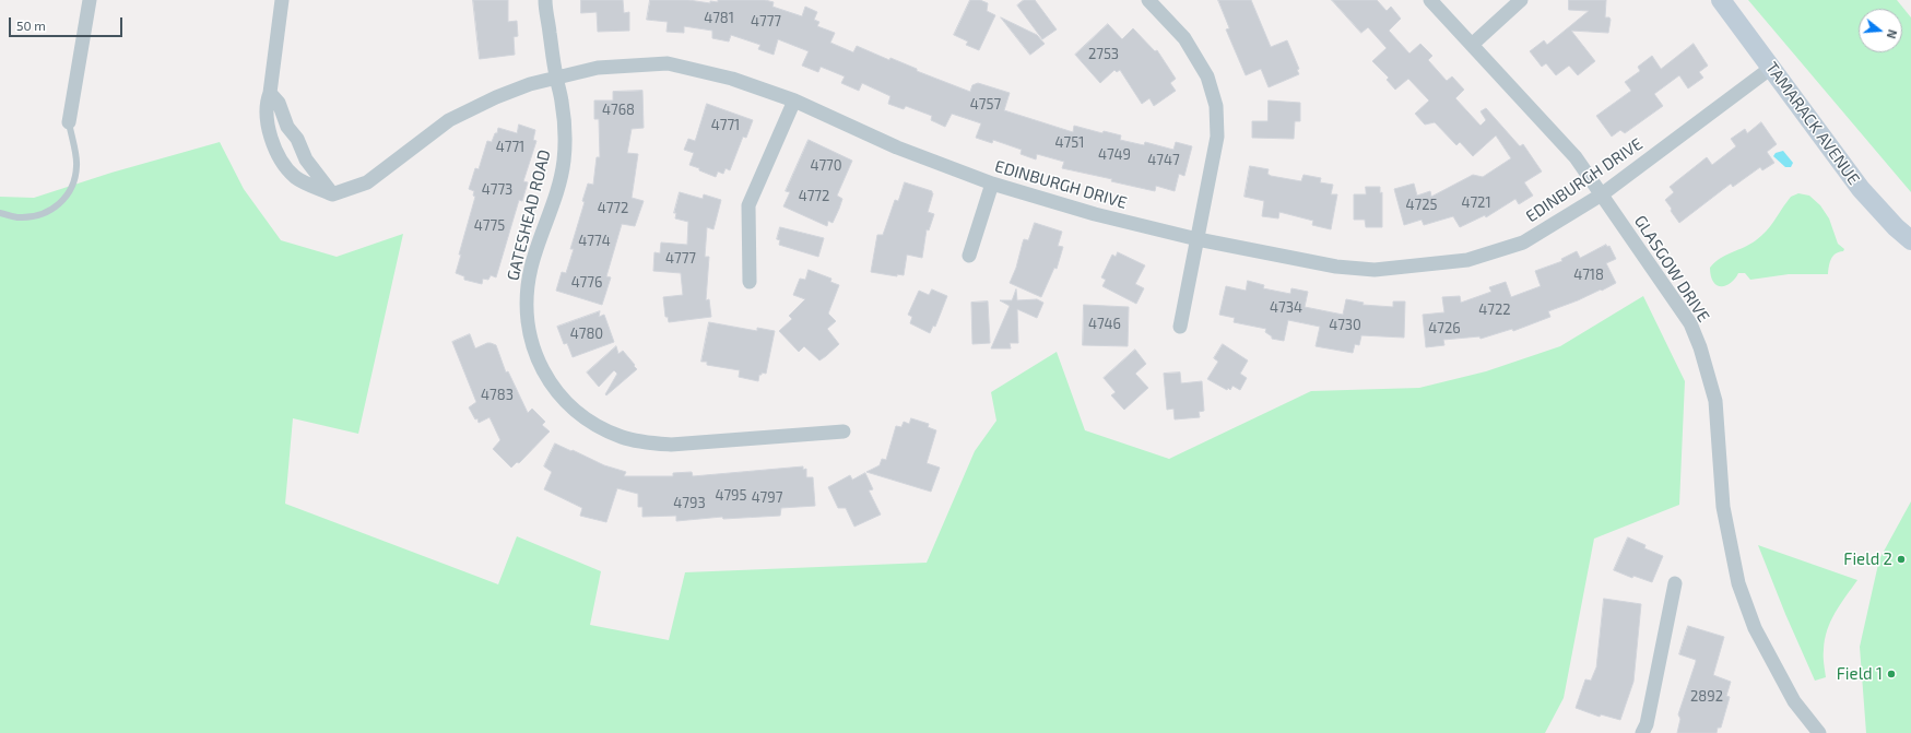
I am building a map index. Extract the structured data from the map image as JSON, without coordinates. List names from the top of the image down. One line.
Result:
{"streets":{"main road":["TAMARACK AVENUE"],"street":["EDINBURGH DRIVE","GATESHEAD ROAD","GLASGOW DRIVE"]},"crossings":[["TAMARACK AVENUE","EDINBURGH DRIVE"],["EDINBURGH DRIVE","GATESHEAD ROAD"],["EDINBURGH DRIVE","GLASGOW DRIVE"]],"places":["Field 2","Field 1"],"house_numbers":["4781","4777","2753","4757","4768","4771","4751","4771","4749","4747","4770","4773","4772","4721","4725","4772","4775","4774","4777","4718","4776","4734","4722","4746","4730","4726","4780","4783","4795","4797","4793","2892"],"scale_bar":"50 m","north":"right"}
